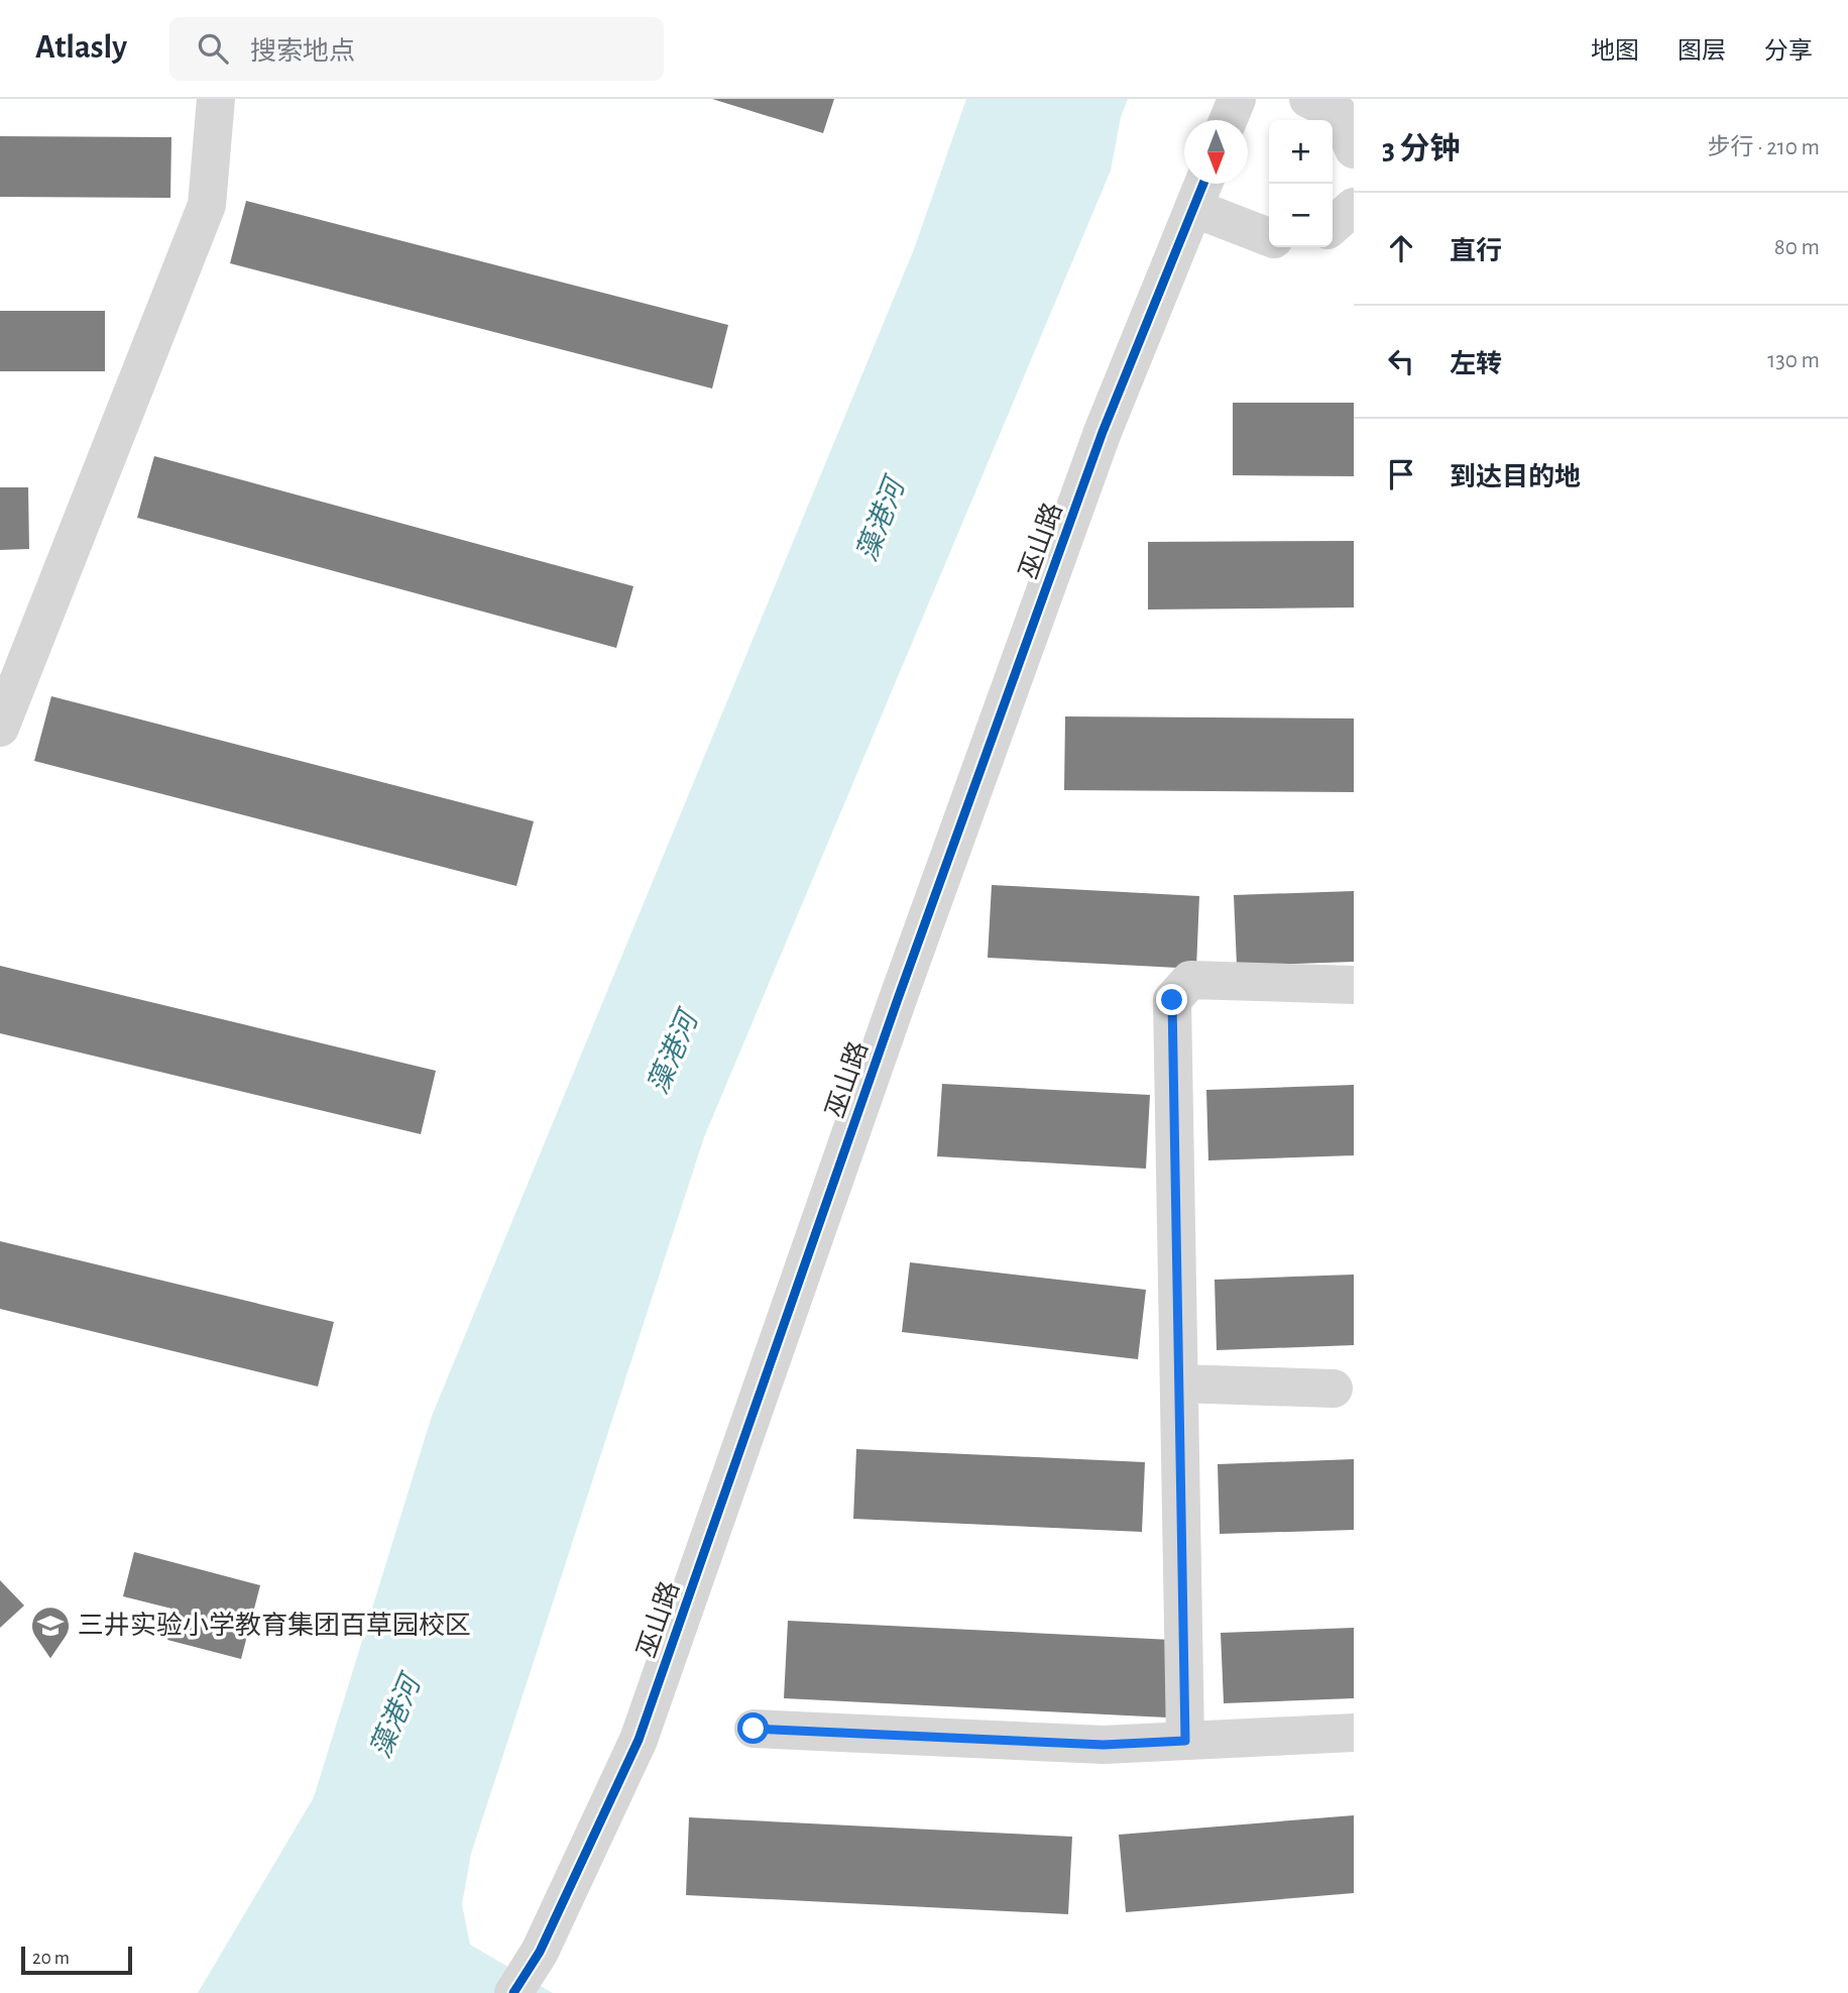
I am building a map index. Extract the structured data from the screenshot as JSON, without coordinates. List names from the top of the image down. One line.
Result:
{"streets":{"street":["巫山路"]},"water":["藻港河"],"places":{"school or university":["三井实验小学教育集团百草园校区"]},"scale_bar":"20 m","north":"bottom","page":{"header":"Atlasly","search":"搜索地点","nav":["地图","图层","分享"],"heading":["3 分钟","步行 · 210 m"],"map_buttons":["+","−"],"list":[["直行","80 m"],["左转","130 m"],"到达目的地"],"scale":"20 m"}}
